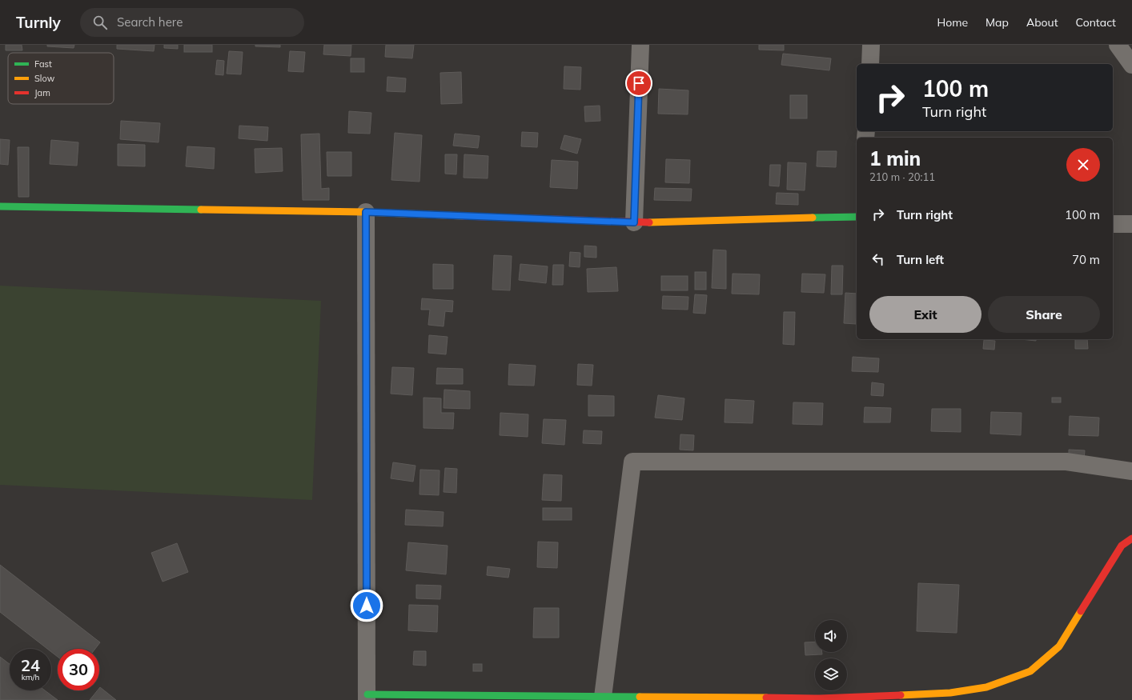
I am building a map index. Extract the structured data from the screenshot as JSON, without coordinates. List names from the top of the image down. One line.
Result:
{"legend":["Fast","Slow","Jam"],"page":{"header":"Turnly","search":"Search here","nav":["Home","Map","About","Contact"],"turn":["100 m","Turn right"],"heading":["1 min","210 m · 20:11"],"list":[{"name":"Turn right","value":"100 m"},{"name":"Turn left","value":"70 m"}],"buttons":["Exit","Share"],"speed":"24 km/h","limit":"30"}}
